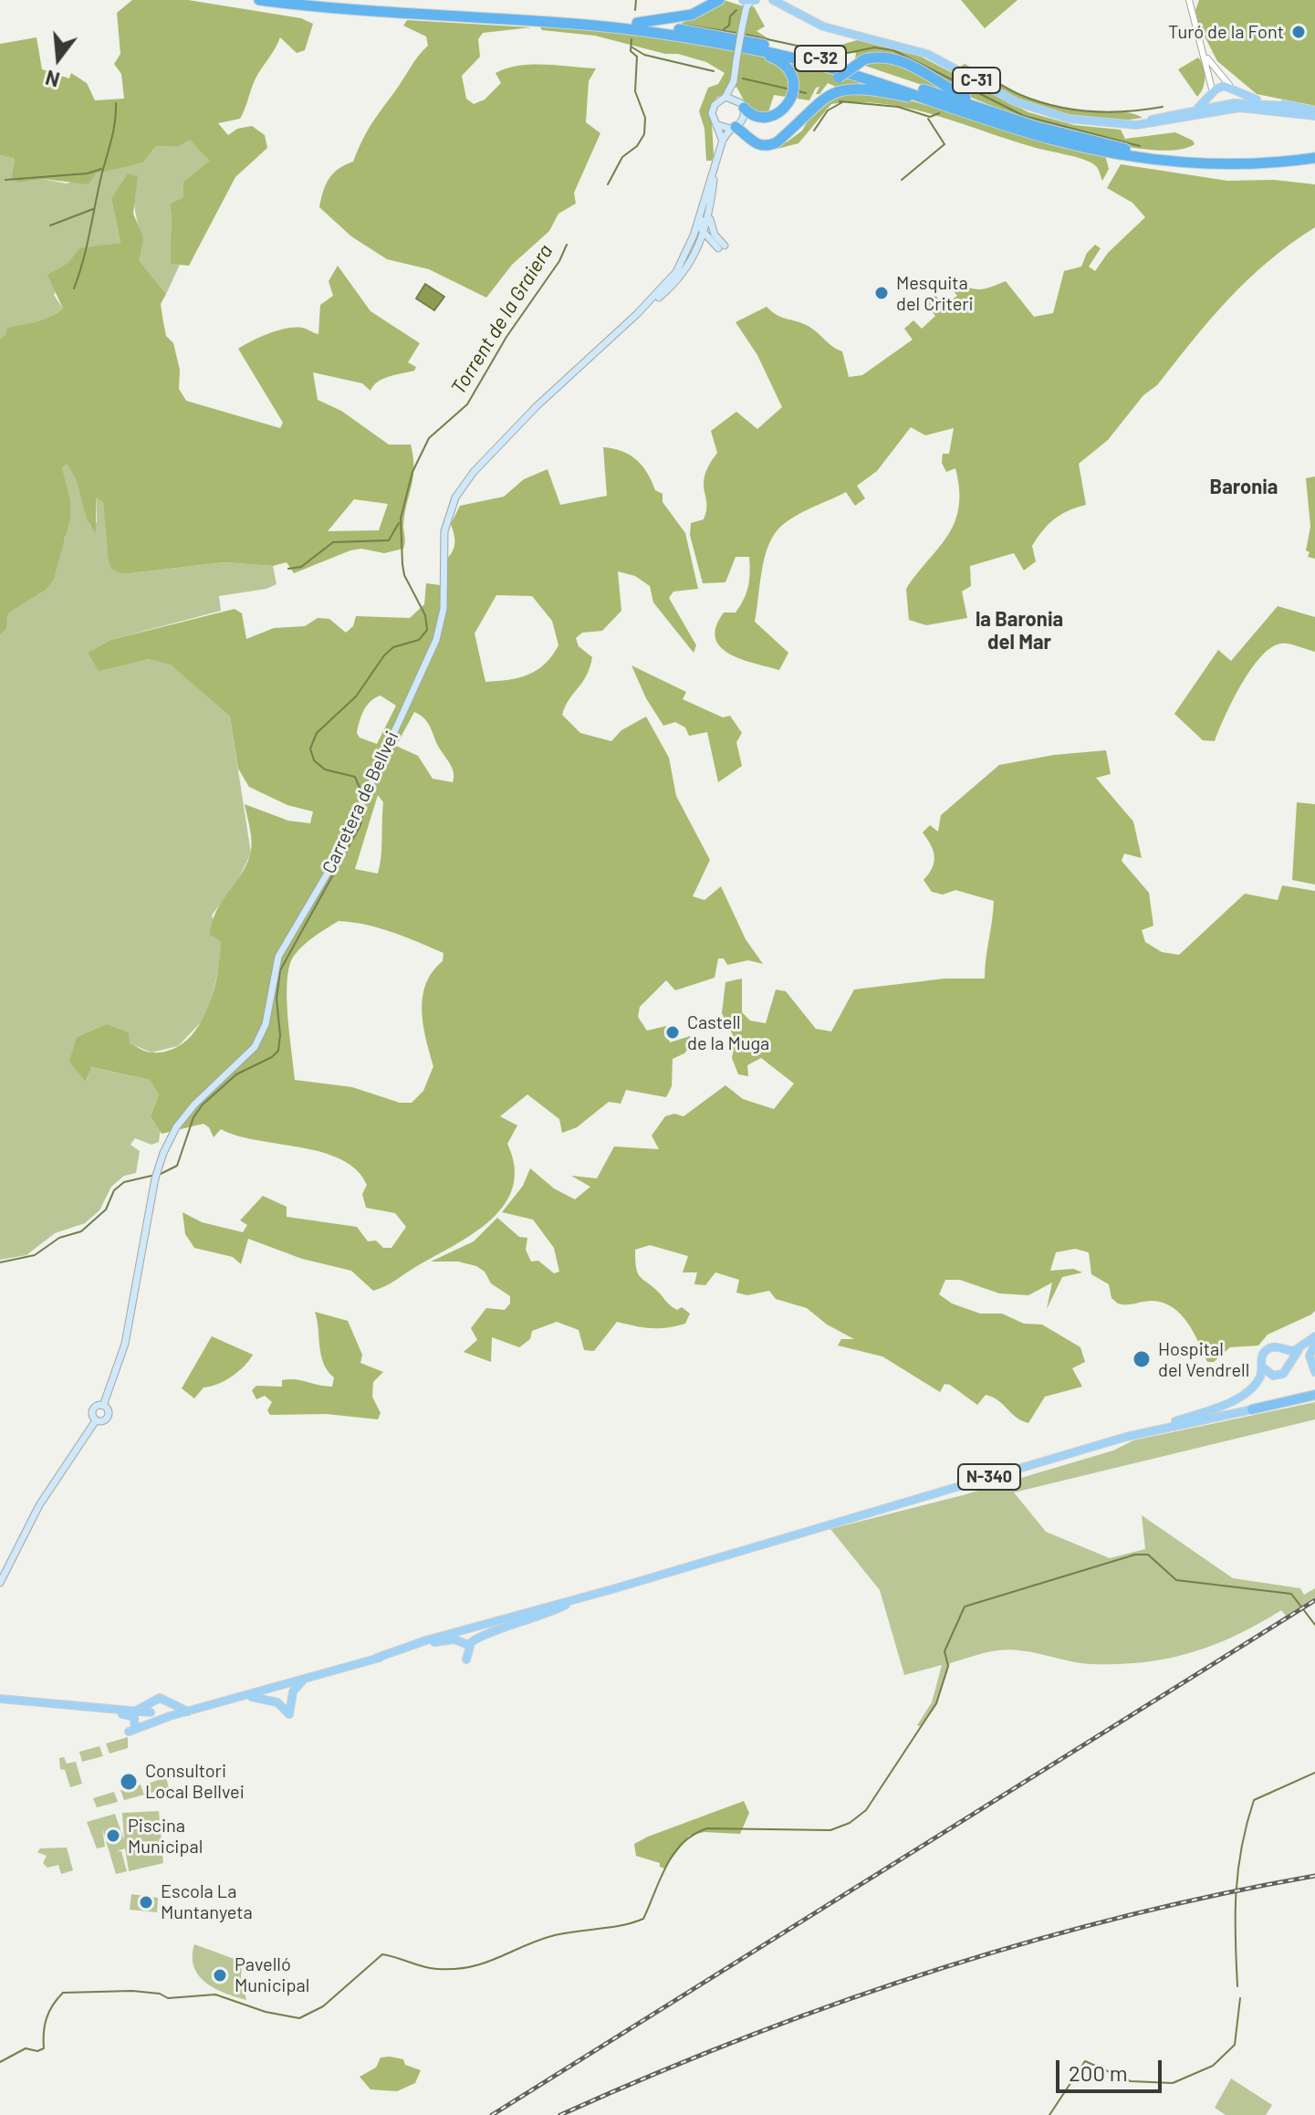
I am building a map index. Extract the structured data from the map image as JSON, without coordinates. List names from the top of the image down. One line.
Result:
{"streets":{"highway":["C-32","N-340"],"main road":["C-31","Carretera de Bellvei"]},"districts":["Baronia","la Baronia del Mar"],"water":["Torrent de la Graiera"],"places":["Turó de la Font","Mesquita del Criteri","Castell de la Muga","Hospital del Vendrell","Consultori Local Bellvei","Piscina Municipal","Escola La Muntanyeta","Pavelló Municipal"],"scale_bar":"200 m","north":"bottom"}
